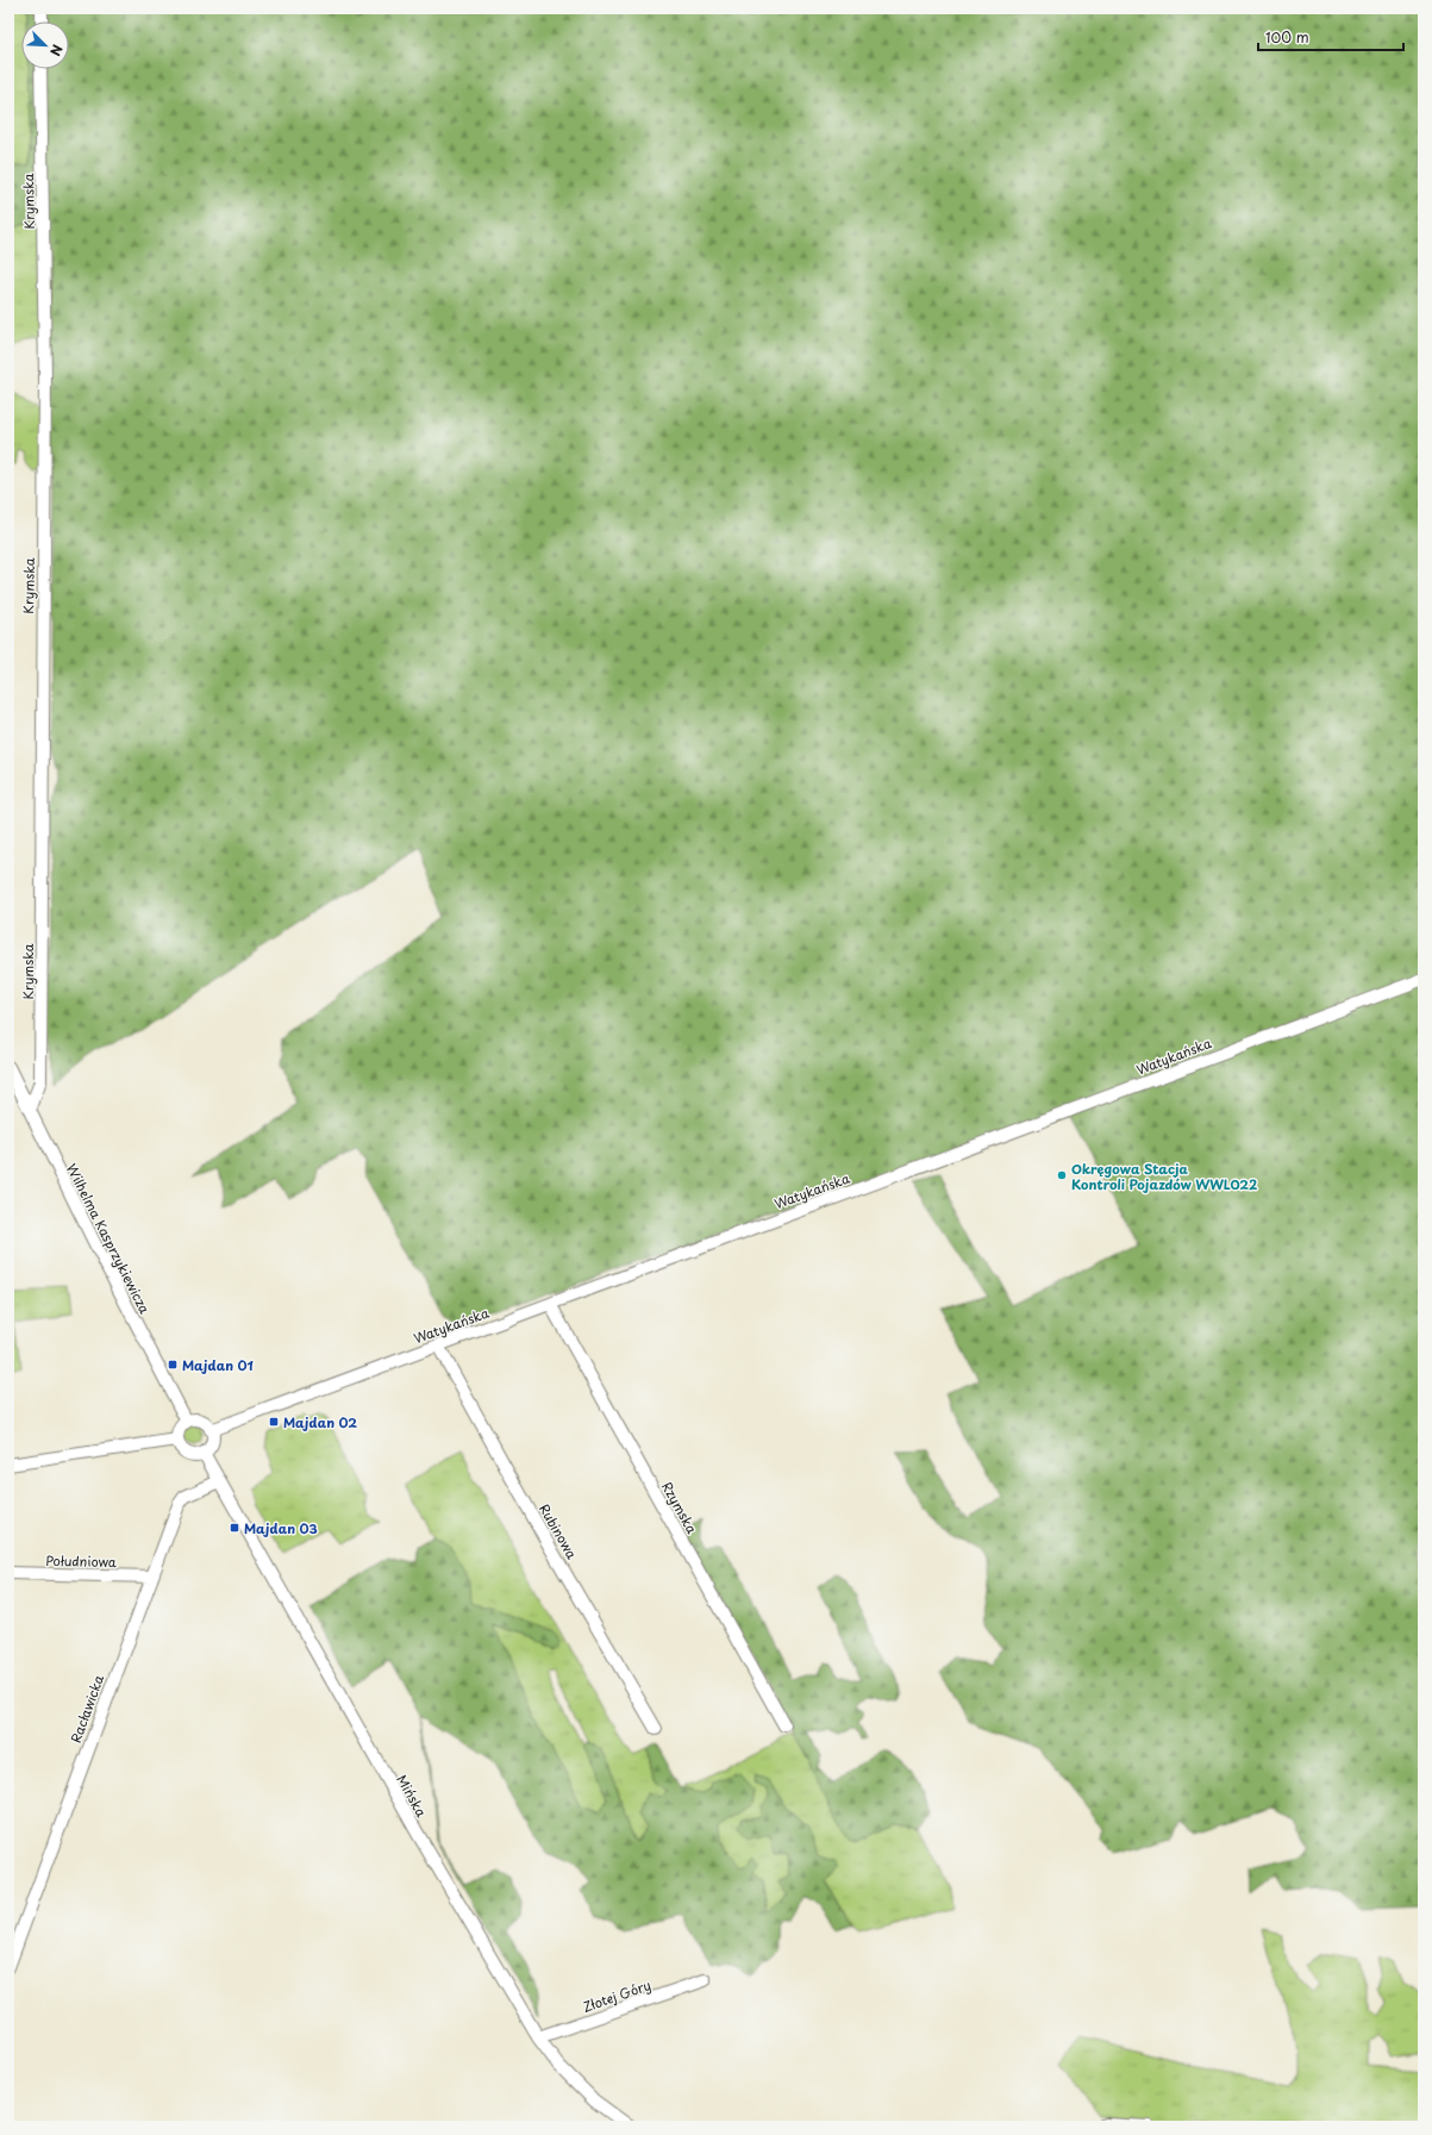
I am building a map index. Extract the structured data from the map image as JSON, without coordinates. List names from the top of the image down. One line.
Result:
{"streets":{"street":["Krymska","Watykańska","Wilhelma Kasprzykiewicza","Rzymska","Rubinowa","Południowa","Racławicka","Mińska","Złotej Góry"]},"crossings":[["Krymska","Wilhelma Kasprzykiewicza"],["Watykańska","Wilhelma Kasprzykiewicza"],["Watykańska","Rzymska"],["Watykańska","Rubinowa"],["Watykańska","Mińska"],["Wilhelma Kasprzykiewicza","Mińska"],["Południowa","Racławicka"],["Racławicka","Mińska"],["Mińska","Złotej Góry"]],"places":{"other":["Okręgowa Stacja Kontroli Pojazdów WWL022"],"transit":["Majdan 01","Majdan 02","Majdan 03"]},"scale_bar":"100 m","north":"bottom right"}
